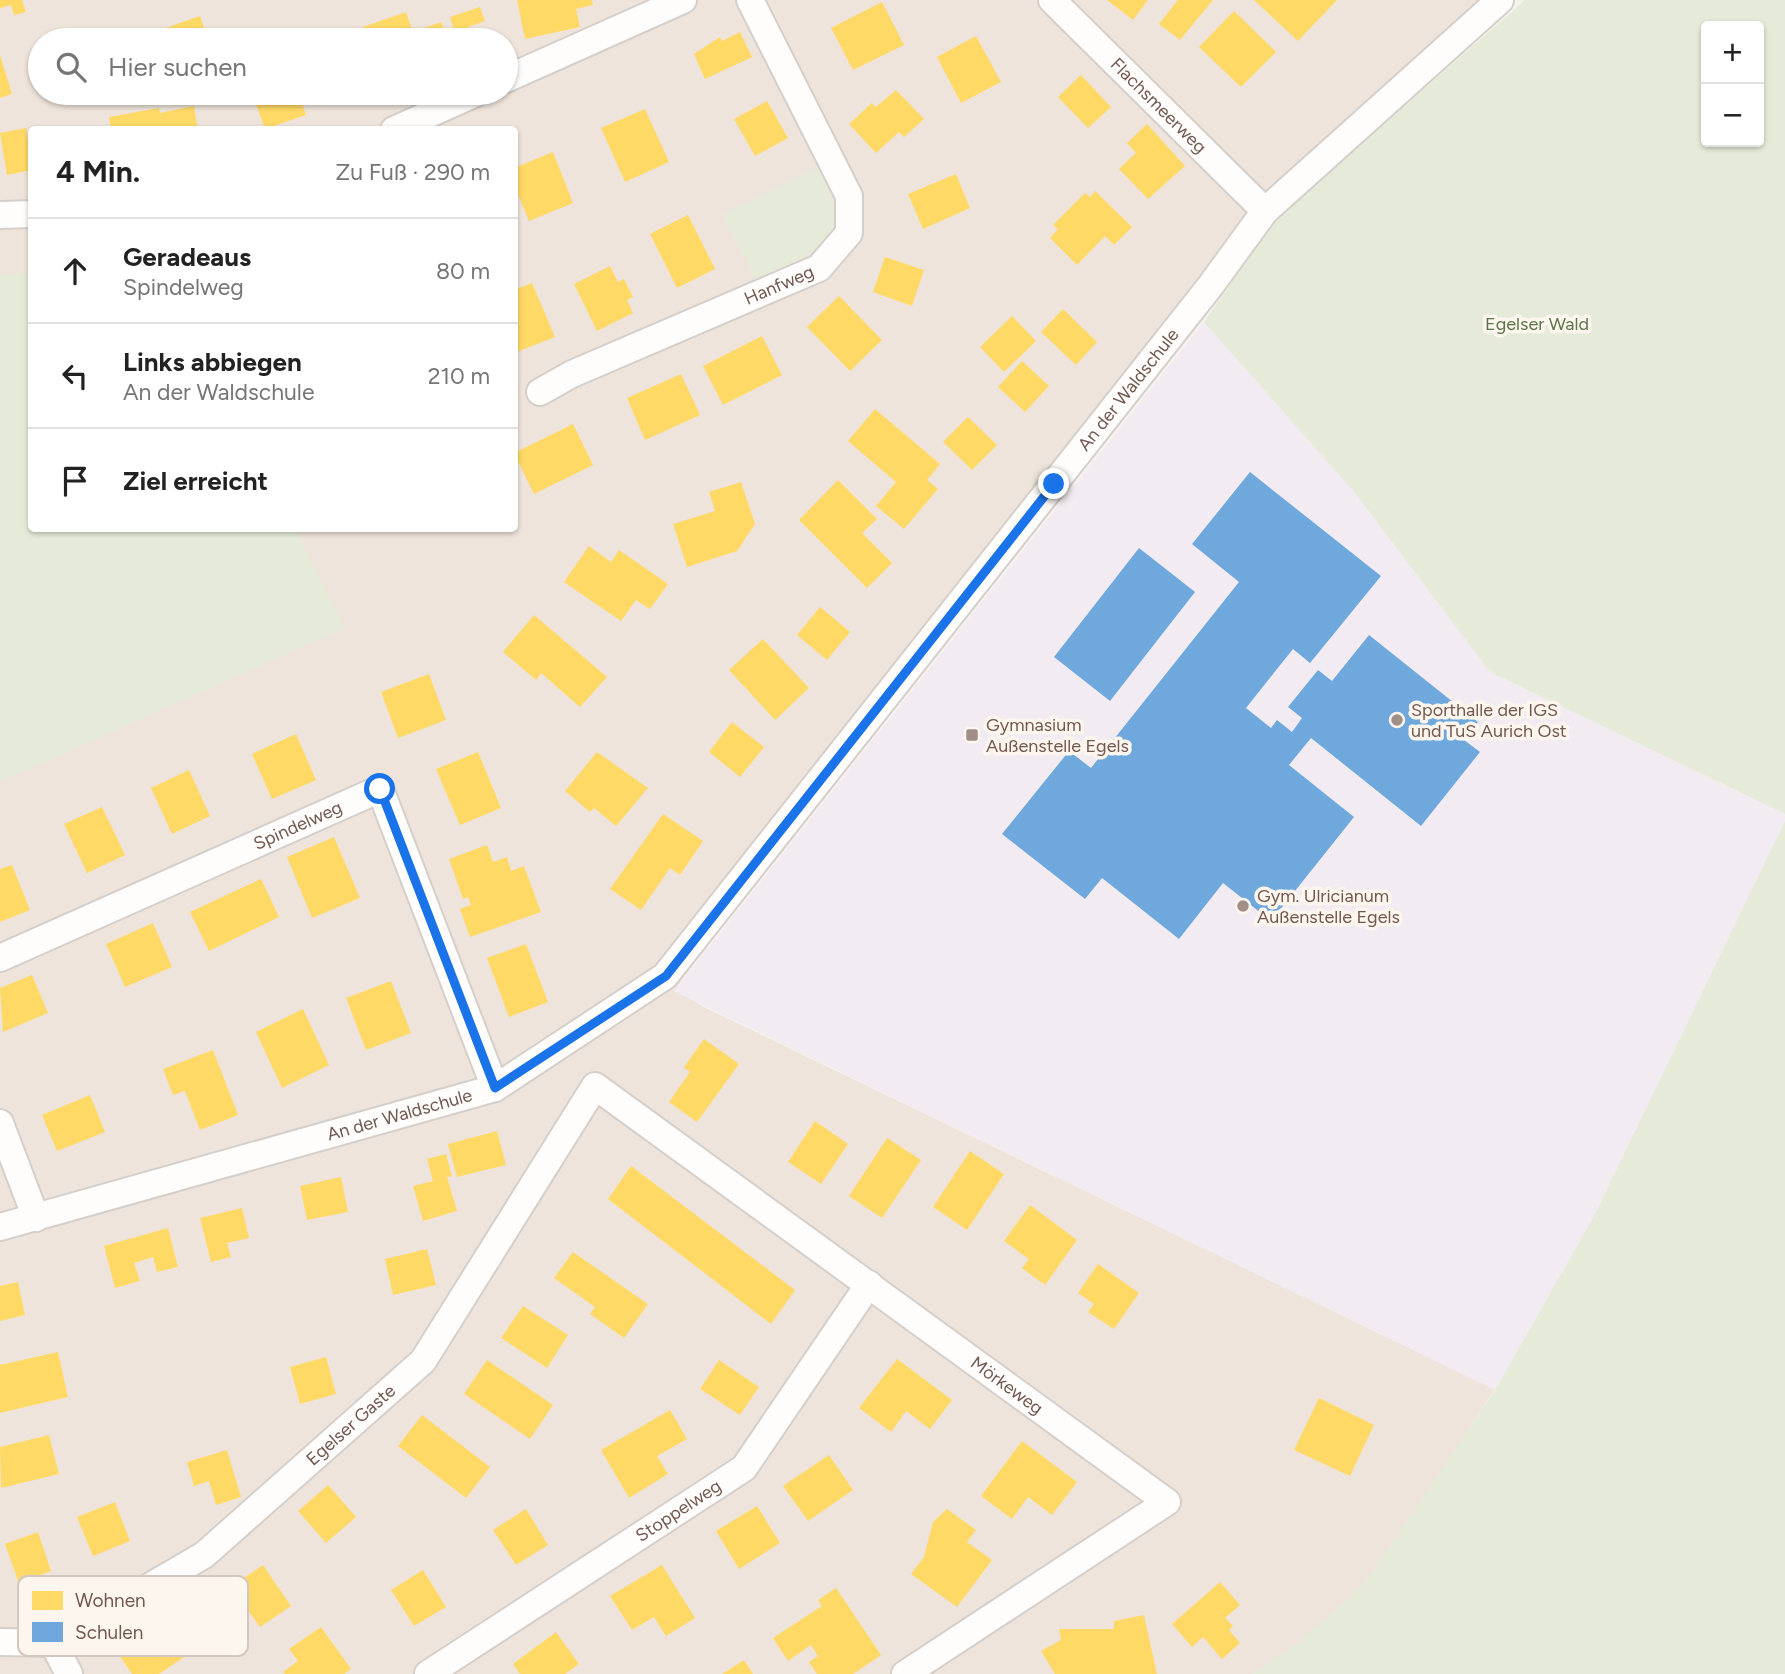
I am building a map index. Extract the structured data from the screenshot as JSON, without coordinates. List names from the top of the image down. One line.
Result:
{"streets":{"street":["Flachsmeerweg","Hanfweg","An der Waldschule","Spindelweg","Mörkeweg","Egelser Gaste","Stoppelweg"]},"crossings":[["Flachsmeerweg","An der Waldschule"],["An der Waldschule","Spindelweg"],["Mörkeweg","Egelser Gaste"],["Mörkeweg","Stoppelweg"]],"parks":["Egelser Wald"],"places":{"other":["Sporthalle der IGS und TuS Aurich Ost","Gym. Ulricianum Außenstelle Egels"],"transit":["Gymnasium Außenstelle Egels"]},"legend":["Wohnen","Schulen"],"page":{"map_buttons":["+","−"],"search":"Hier suchen","heading":["4 Min.","Zu Fuß · 290 m"],"list":[["Geradeaus","Spindelweg","80 m"],["Links abbiegen","An der Waldschule","210 m"],"Ziel erreicht"]}}
